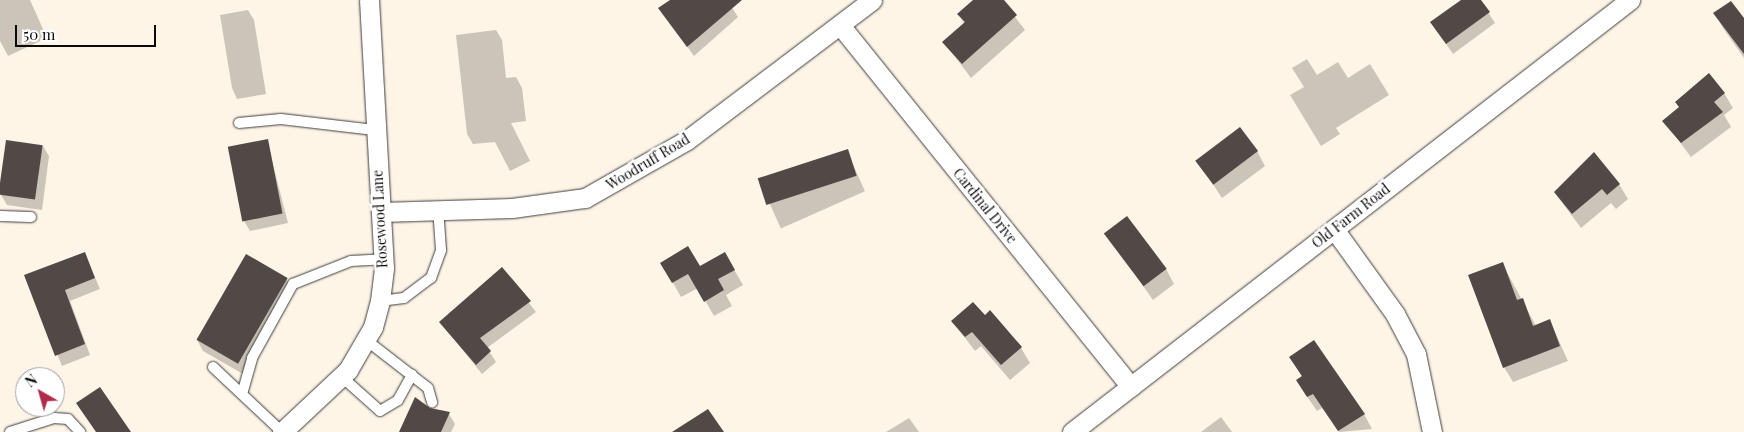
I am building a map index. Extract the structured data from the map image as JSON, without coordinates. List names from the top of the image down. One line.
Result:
{"streets":{"street":["Woodruff Road","Cardinal Drive","Old Farm Road","Rosewood Lane"]},"crossings":[["Woodruff Road","Cardinal Drive"],["Woodruff Road","Rosewood Lane"],["Cardinal Drive","Old Farm Road"]],"scale_bar":"50 m","north":"top left"}
